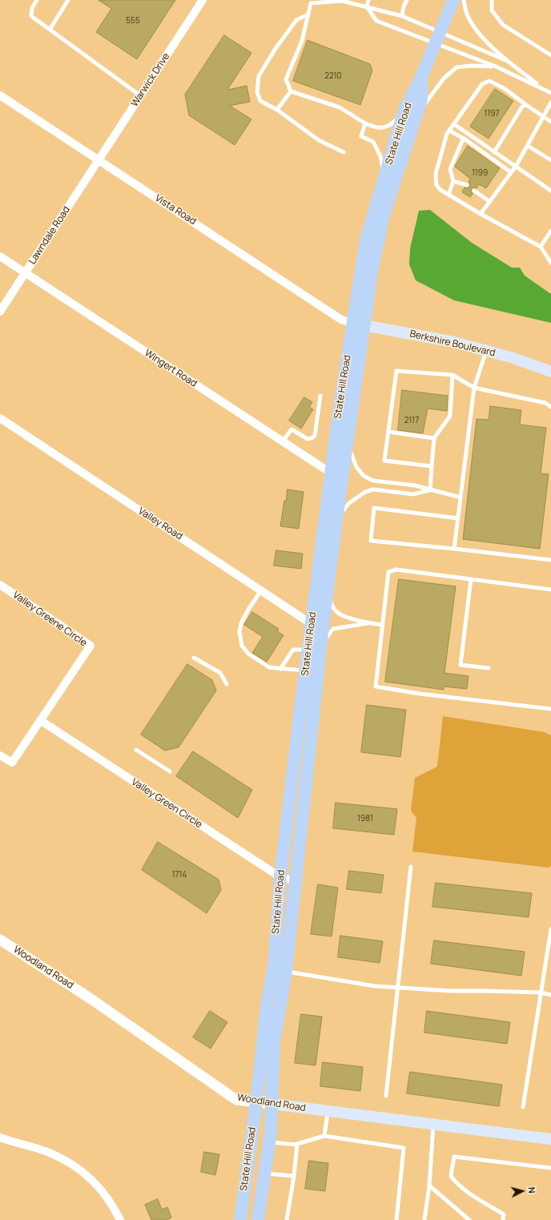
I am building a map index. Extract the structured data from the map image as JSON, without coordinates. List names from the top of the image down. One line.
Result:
{"streets":{"main road":["State Hill Road","Berkshire Boulevard","Woodland Road"],"street":["Warwick Drive","Vista Road","Lawndale Road","Wingert Road","Valley Road","Valley Greene Circle","Valley Green Circle"]},"crossings":[["Warwick Drive","Vista Road"],["Warwick Drive","Lawndale Road"],["State Hill Road","Vista Road"],["State Hill Road","Berkshire Boulevard"],["State Hill Road","Wingert Road"],["State Hill Road","Valley Road"],["State Hill Road","Valley Green Circle"],["State Hill Road","Woodland Road"],["Vista Road","Lawndale Road"],["Vista Road","Berkshire Boulevard"],["Lawndale Road","Wingert Road"],["Valley Greene Circle","Valley Green Circle"]],"house_numbers":["555","2210","1197","1199","2117","1981","1714"],"north":"right"}
